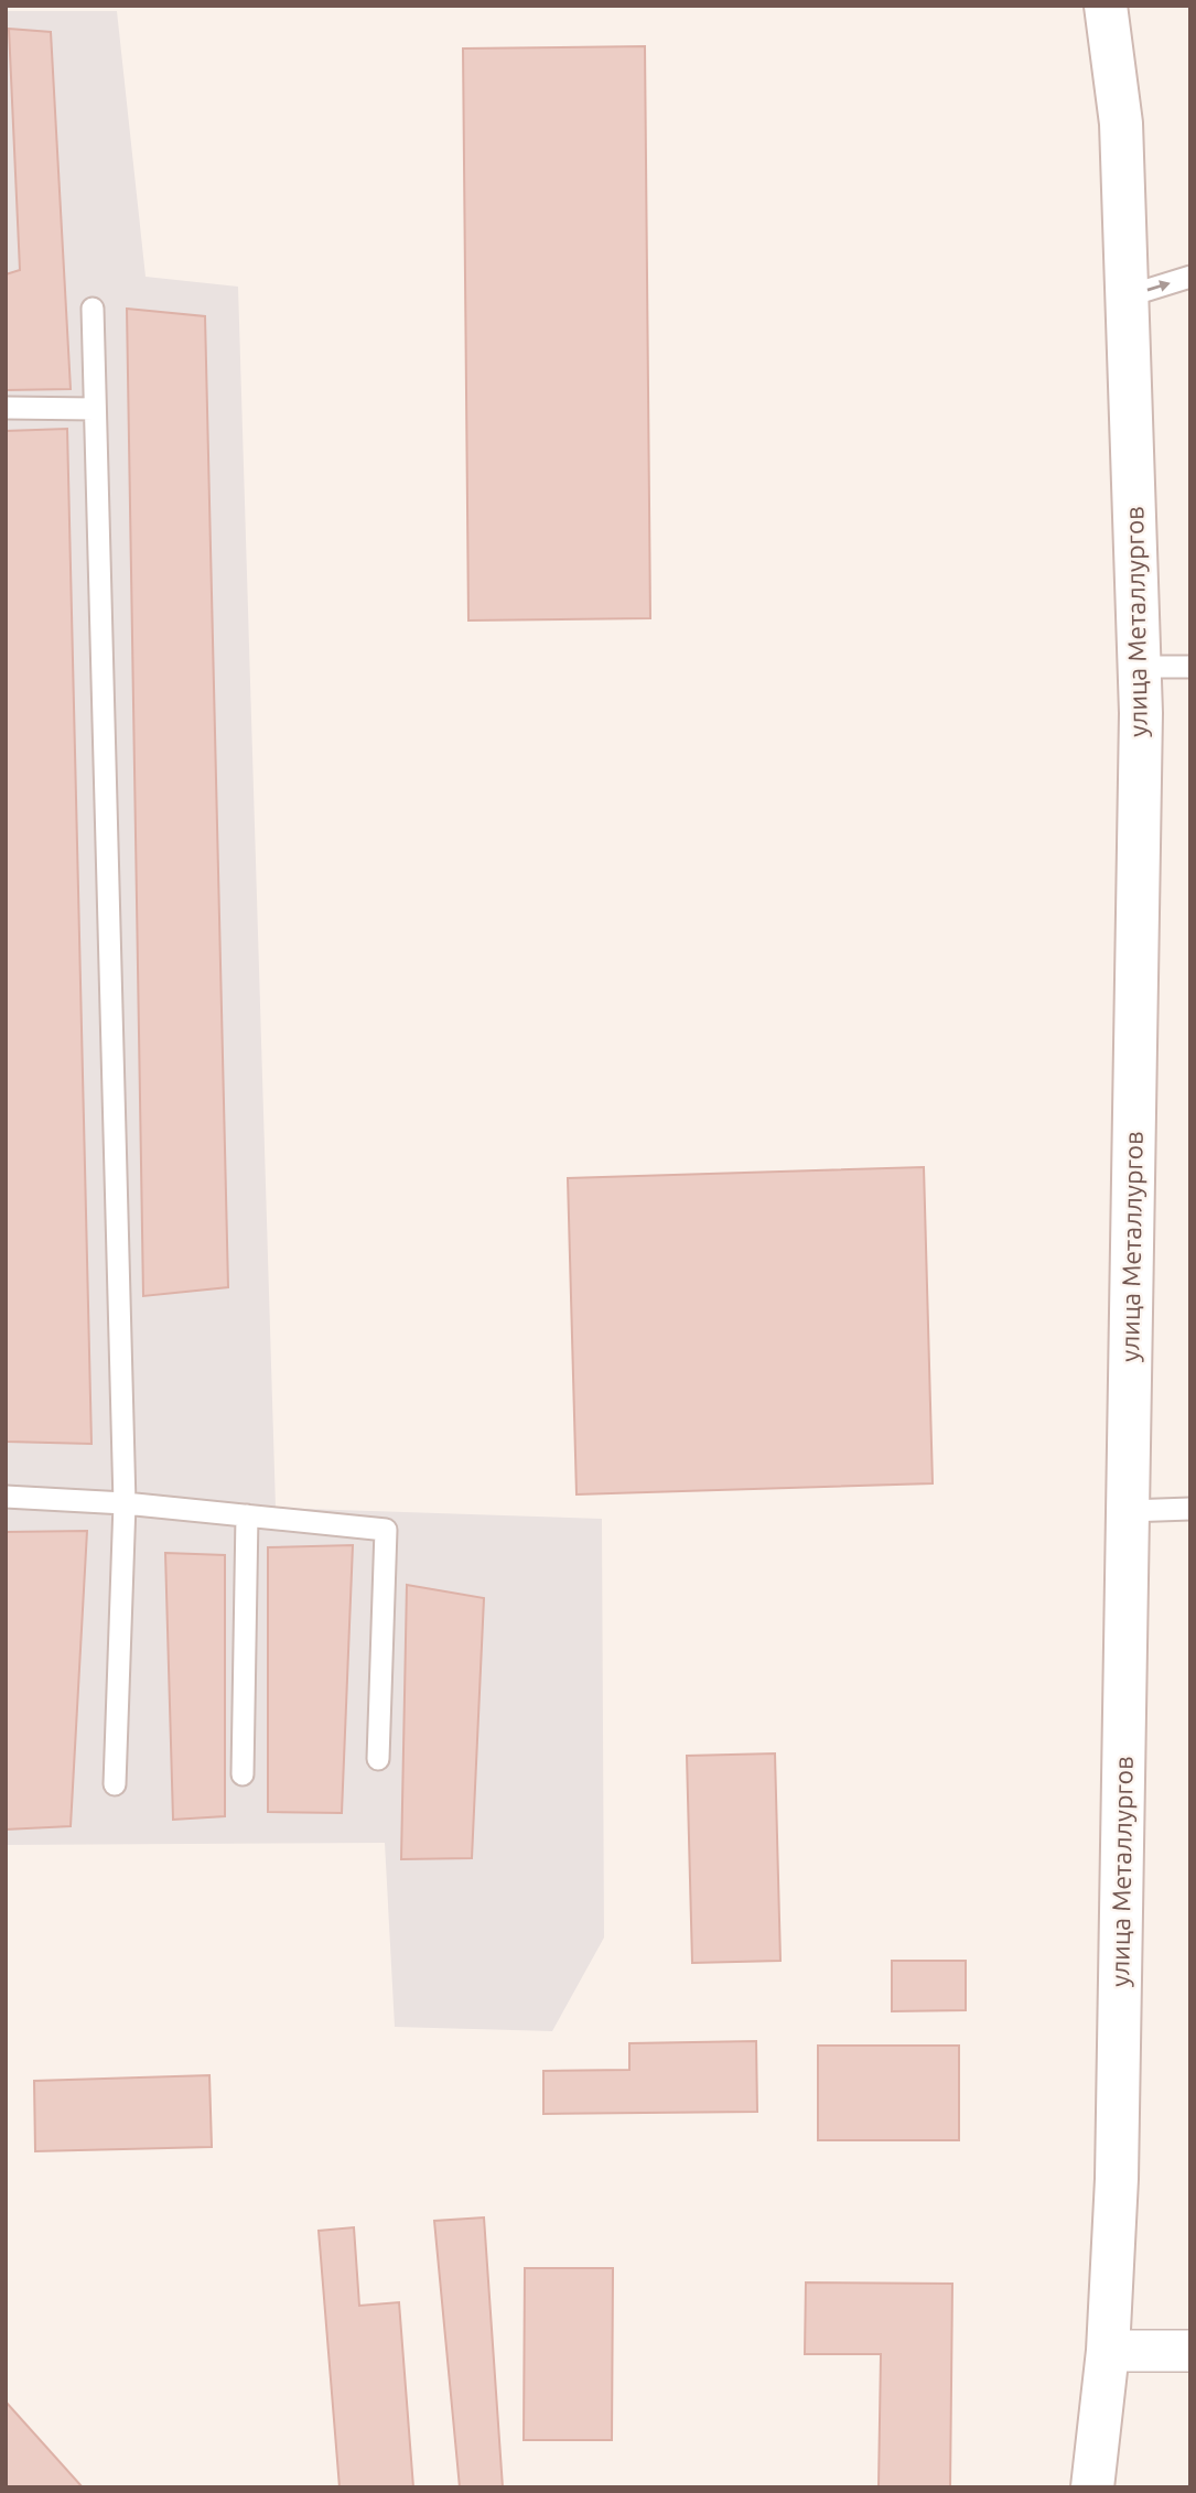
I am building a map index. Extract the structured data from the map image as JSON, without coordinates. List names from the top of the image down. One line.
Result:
{"streets":{"main road":["улица Металлургов"]}}
